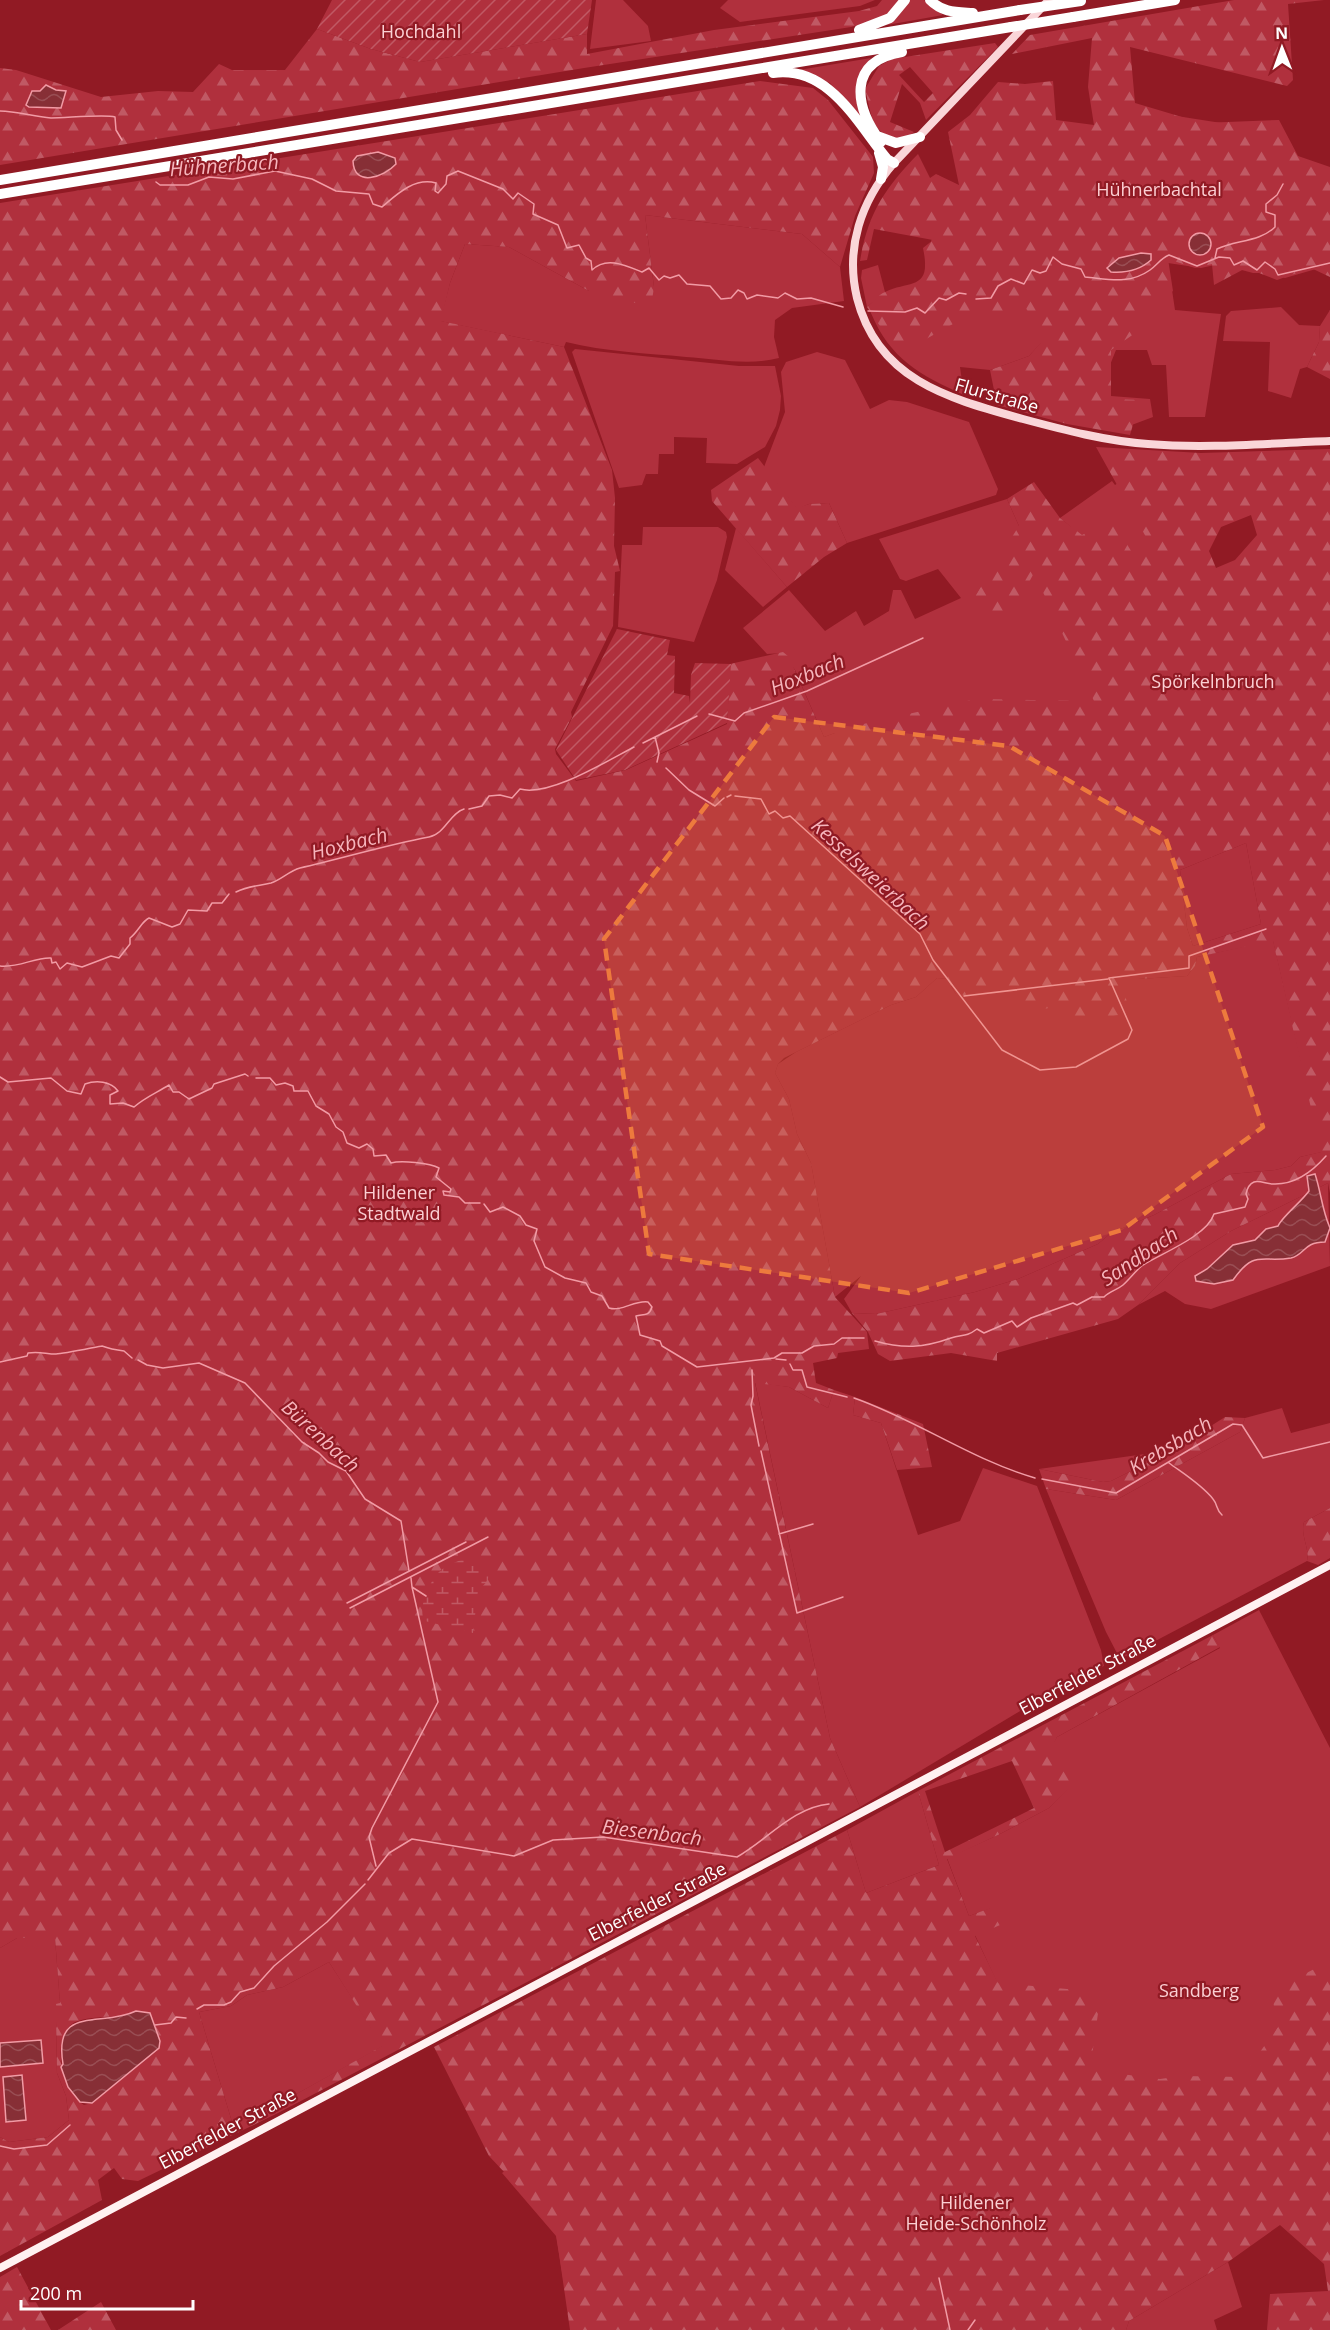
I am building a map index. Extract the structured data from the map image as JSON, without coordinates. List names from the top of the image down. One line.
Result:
{"streets":{"main road":["Flurstraße","Elberfelder Straße"]},"water":["Hühnerbach","Hoxbach","Kesselsweierbach","Sandbach","Bürenbach","Krebsbach","Biesenbach"],"parks":["Hochdahl","Hühnerbachtal","Spörkelnbruch","Hildener Stadtwald","Sandberg","Hildener Heide-Schönholz"],"scale_bar":"200 m","north":"top"}
